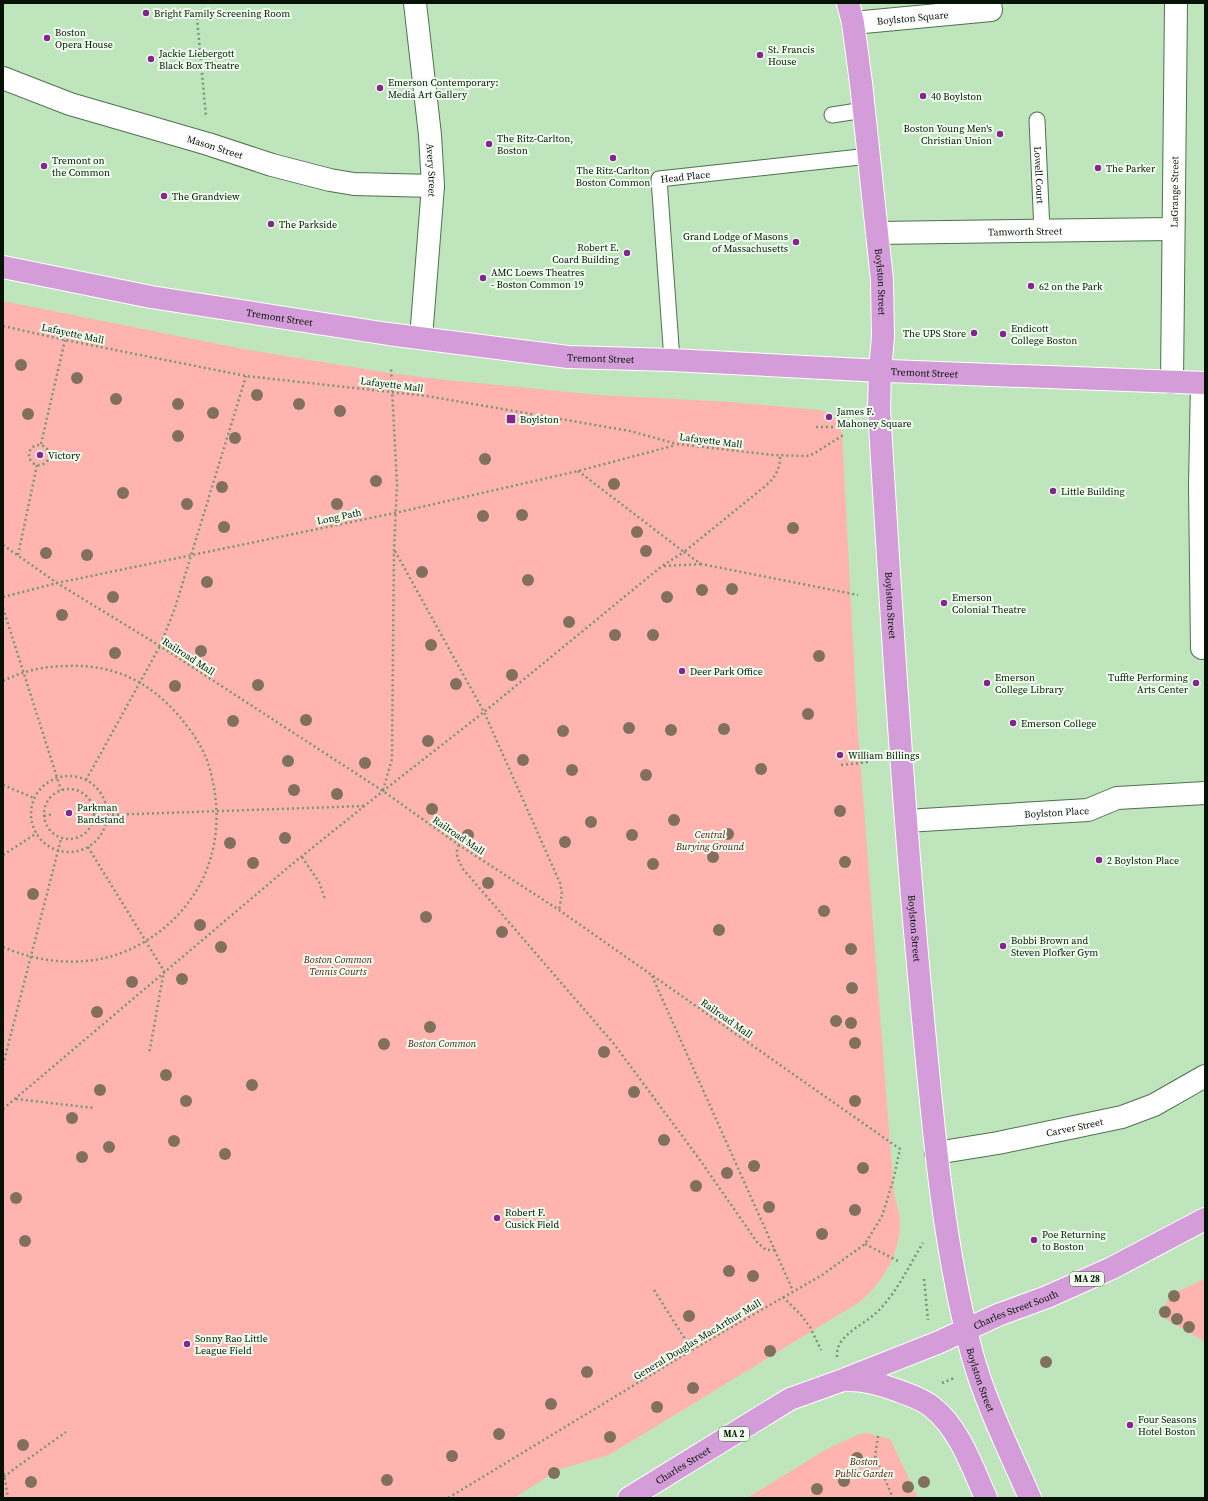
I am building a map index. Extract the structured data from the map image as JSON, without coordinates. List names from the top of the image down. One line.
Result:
{"streets":{"main road":["Boylston Street","Tremont Street","MA 28","Charles Street South","MA 2","Charles Street"],"street":["Boylston Square","Mason Street","Avery Street","LaGrange Street","Tamworth Street","Boylston Place","Carver Street"],"lane":["Lowell Court","Head Place"],"path":["Lafayette Mall","Long Path","Railroad Mall","General Douglas MacArthur Mall"]},"crossings":[["Boylston Square","Boylston Street"],["Mason Street","Avery Street"],["Avery Street","Tremont Street"],["Lowell Court","Tamworth Street"],["Head Place","Boylston Street"],["Head Place","Tremont Street"],["LaGrange Street","Tamworth Street"],["LaGrange Street","Tremont Street"],["Tamworth Street","Boylston Street"],["Boylston Street","Tremont Street"],["Boylston Street","Boylston Place"],["Boylston Street","Carver Street"],["Boylston Street","Charles Street South"],["Lafayette Mall","Long Path"],["Long Path","Railroad Mall"],["Railroad Mall","General Douglas MacArthur Mall"],["Charles Street South","MA 2"],["Charles Street South","Charles Street"],["MA 2","Charles Street"]],"parks":["Central Burying Ground","Boston Common Tennis Courts","Boston Common","Boston Public Garden"],"places":{"other":["Bright Family Screening Room","Boston Opera House","St. Francis House","Jackie Liebergott Black Box Theatre","Emerson Contemporary: Media Art Gallery","40 Boylston","Boston Young Men's Christian Union","The Ritz-Carlton, Boston","The Ritz-Carlton Boston Common","Tremont on the Common","The Parker","The Grandview","The Parkside","Grand Lodge of Masons of Massachusetts","Robert E. Coard Building","AMC Loews Theatres - Boston Common 19","62 on the Park","The UPS Store","Endicott College Boston","James F. Mahoney Square","Victory","Little Building","Emerson Colonial Theatre","Deer Park Office","Emerson College Library","Tuffte Performing Arts Center","Emerson College","William Billings","Parkman Bandstand","2 Boylston Place","Bobbi Brown and Steven Plofker Gym","Robert F. Cusick Field","Poe Returning to Boston","Sonny Rao Little League Field","Four Seasons Hotel Boston"],"transit":["Boylston"]}}
